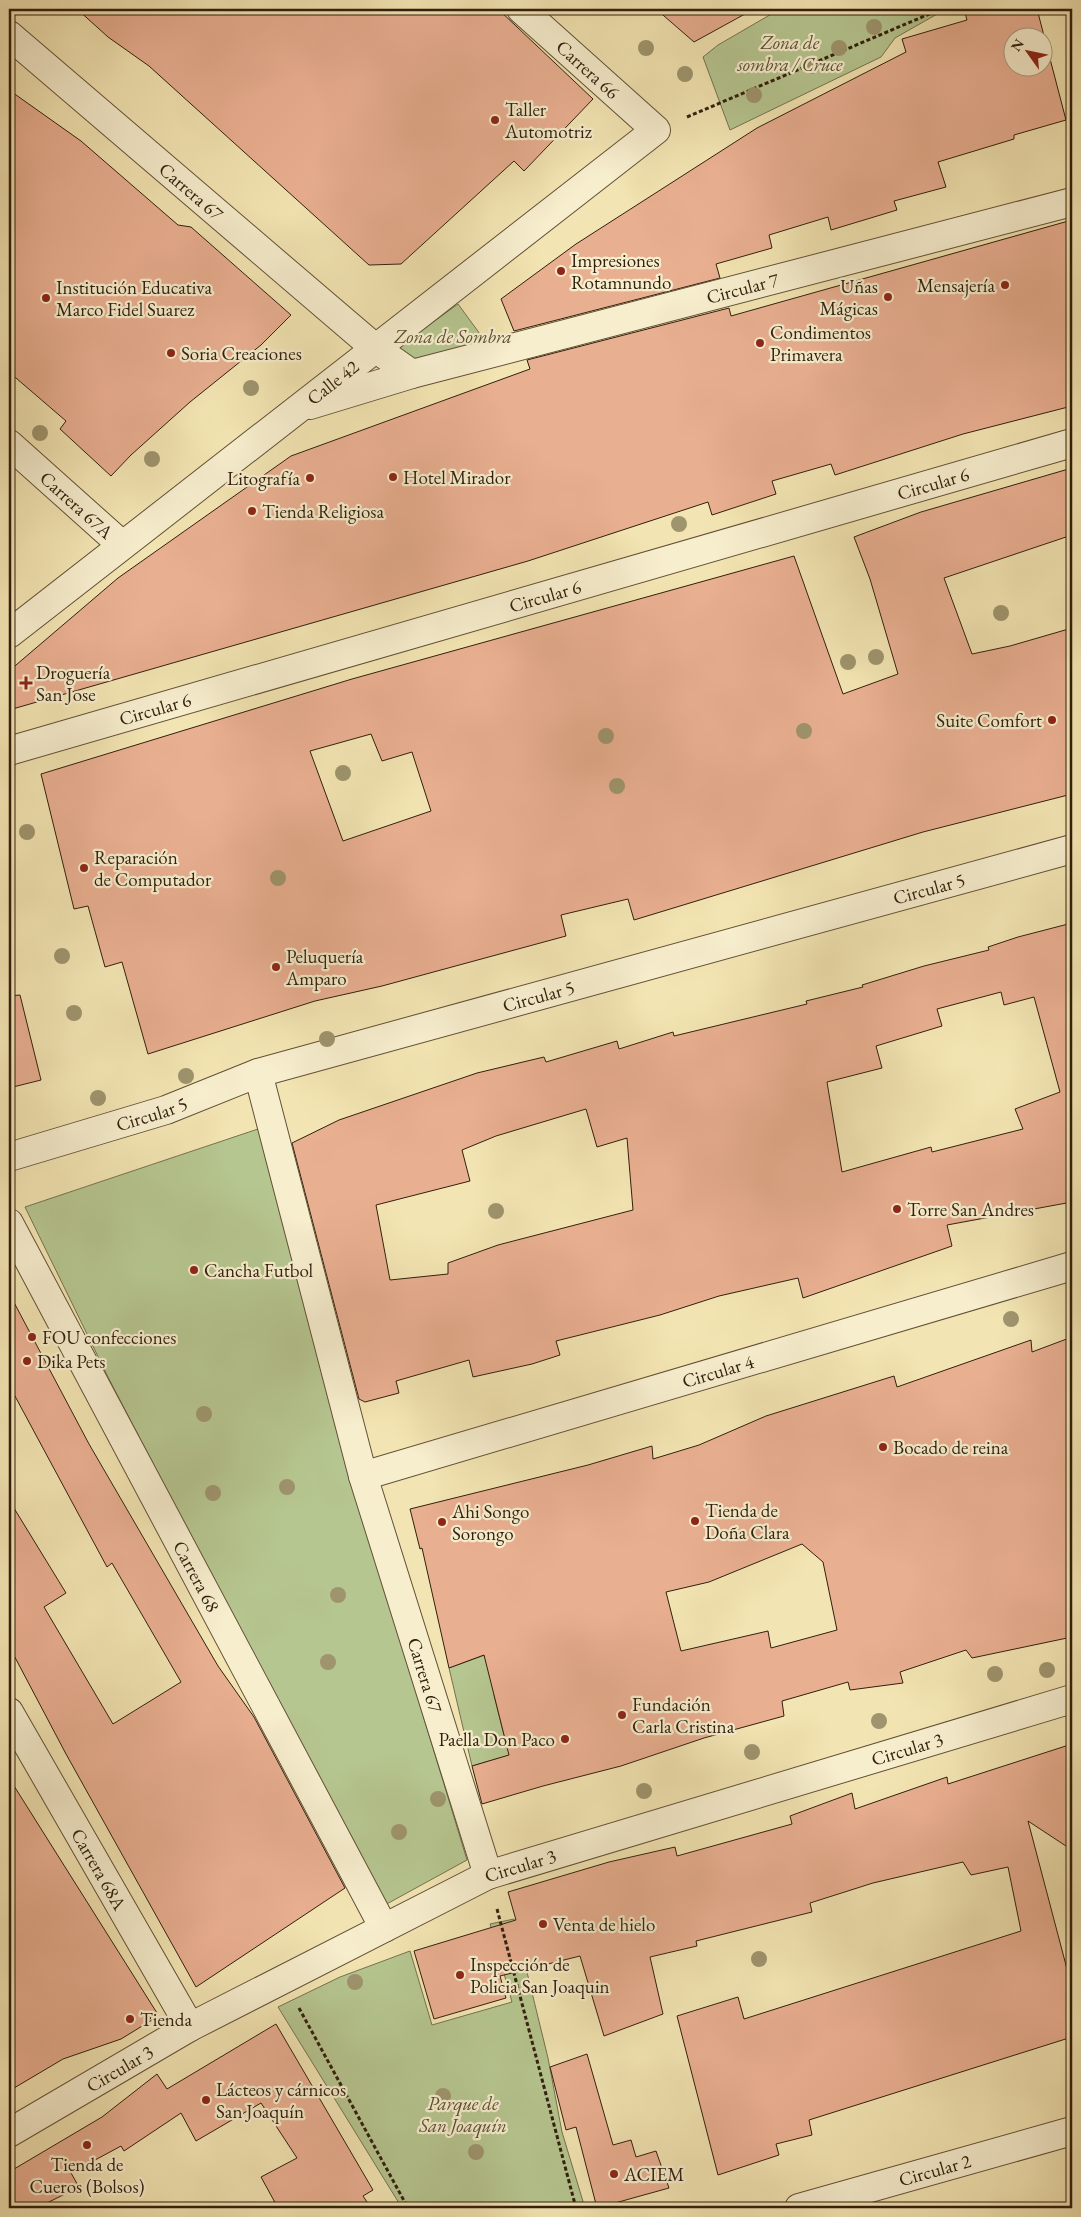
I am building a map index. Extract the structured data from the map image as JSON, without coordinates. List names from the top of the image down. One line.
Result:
{"streets":{"street":["Carrera 66","Carrera 67","Circular 7","Calle 42","Circular 6","Carrera 67A","Circular 5","Circular 4","Carrera 68","Circular 3","Carrera 68A","Circular 2"]},"crossings":[["Carrera 66","Calle 42"],["Carrera 67","Calle 42"],["Carrera 67","Circular 5"],["Carrera 67","Circular 4"],["Carrera 67","Circular 3"],["Circular 7","Calle 42"],["Calle 42","Carrera 67A"],["Carrera 68","Circular 3"],["Circular 3","Carrera 68A"]],"parks":["Zona de sombra / Cruce","Zona de Sombra","Parque de San Joaquín"],"places":{"other":["Taller Automotriz","Impresiones Rotamnundo","Mensajería","Uñas Mágicas","Institución Educativa Marco Fidel Suarez","Condimentos Primavera","Soria Creaciones","Hotel Mirador","Litografía","Tienda Religiosa","Suite Comfort","Reparación de Computador","Peluquería Amparo","Torre San Andres","Cancha Futbol","FOU confecciones","Dika Pets","Bocado de reina","Tienda de Doña Clara","Ahi Songo Sorongo","Fundación Carla Cristina","Paella Don Paco","Venta de hielo","Inspección de Policia San Joaquin","Tienda","Lácteos y cárnicos San Joaquín","Tienda de Cueros (Bolsos)","ACIEM"],"health":["Droguería San Jose"]},"north":"top left"}
